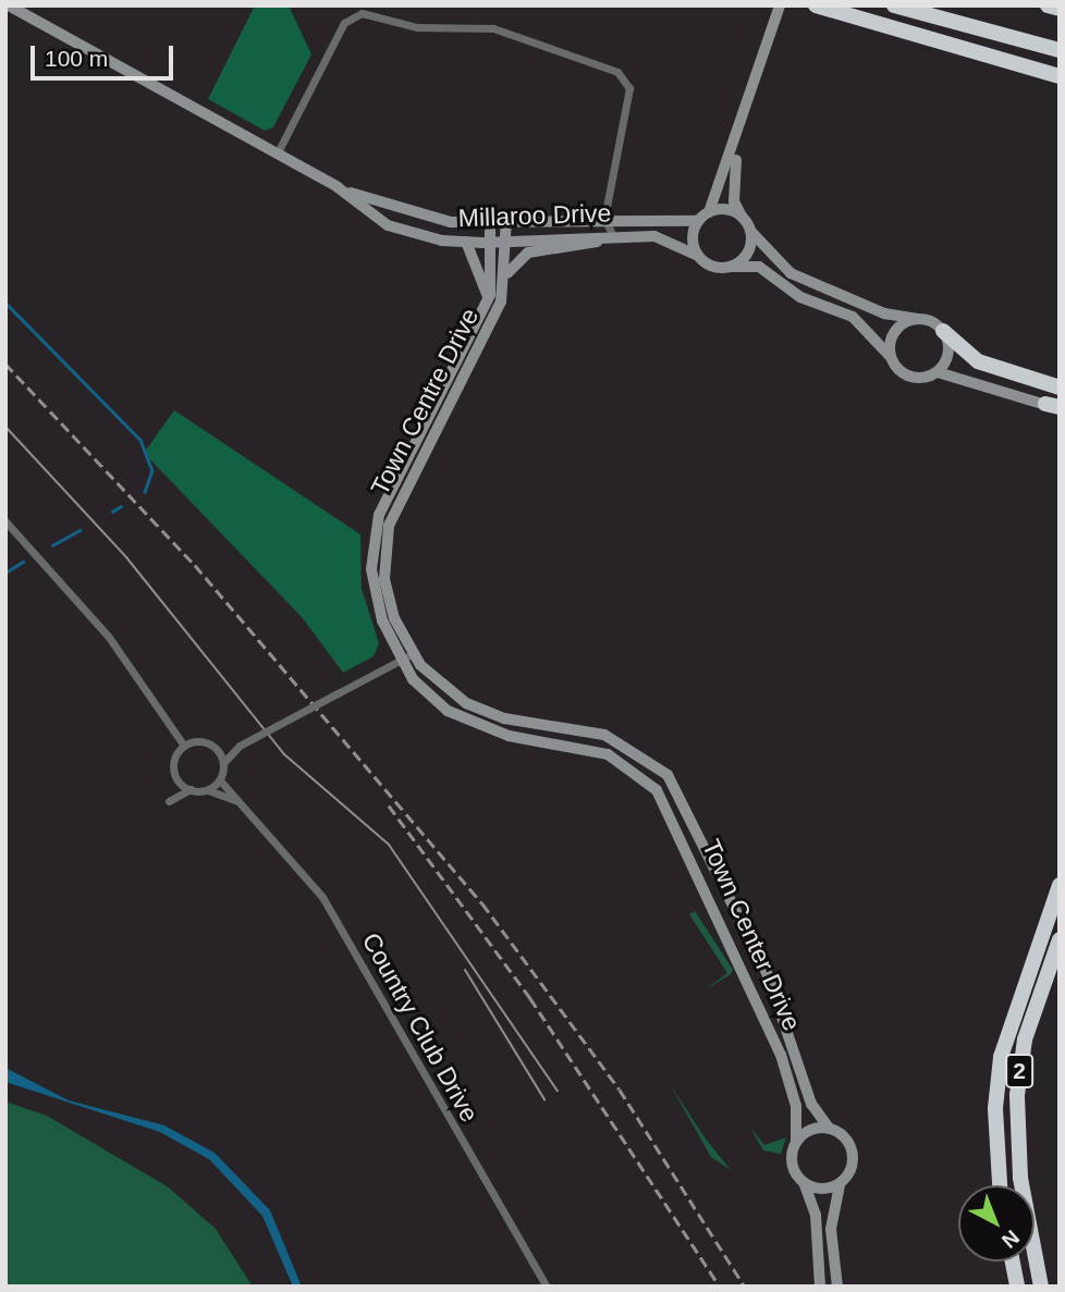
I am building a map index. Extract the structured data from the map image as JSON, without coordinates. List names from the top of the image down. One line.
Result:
{"streets":{"highway":["2"],"street":["Millaroo Drive","Town Centre Drive","Town Center Drive","Country Club Drive"]},"crossings":[["Millaroo Drive","Town Centre Drive"],["Town Centre Drive","Town Center Drive"]],"scale_bar":"100 m","north":"bottom right"}
